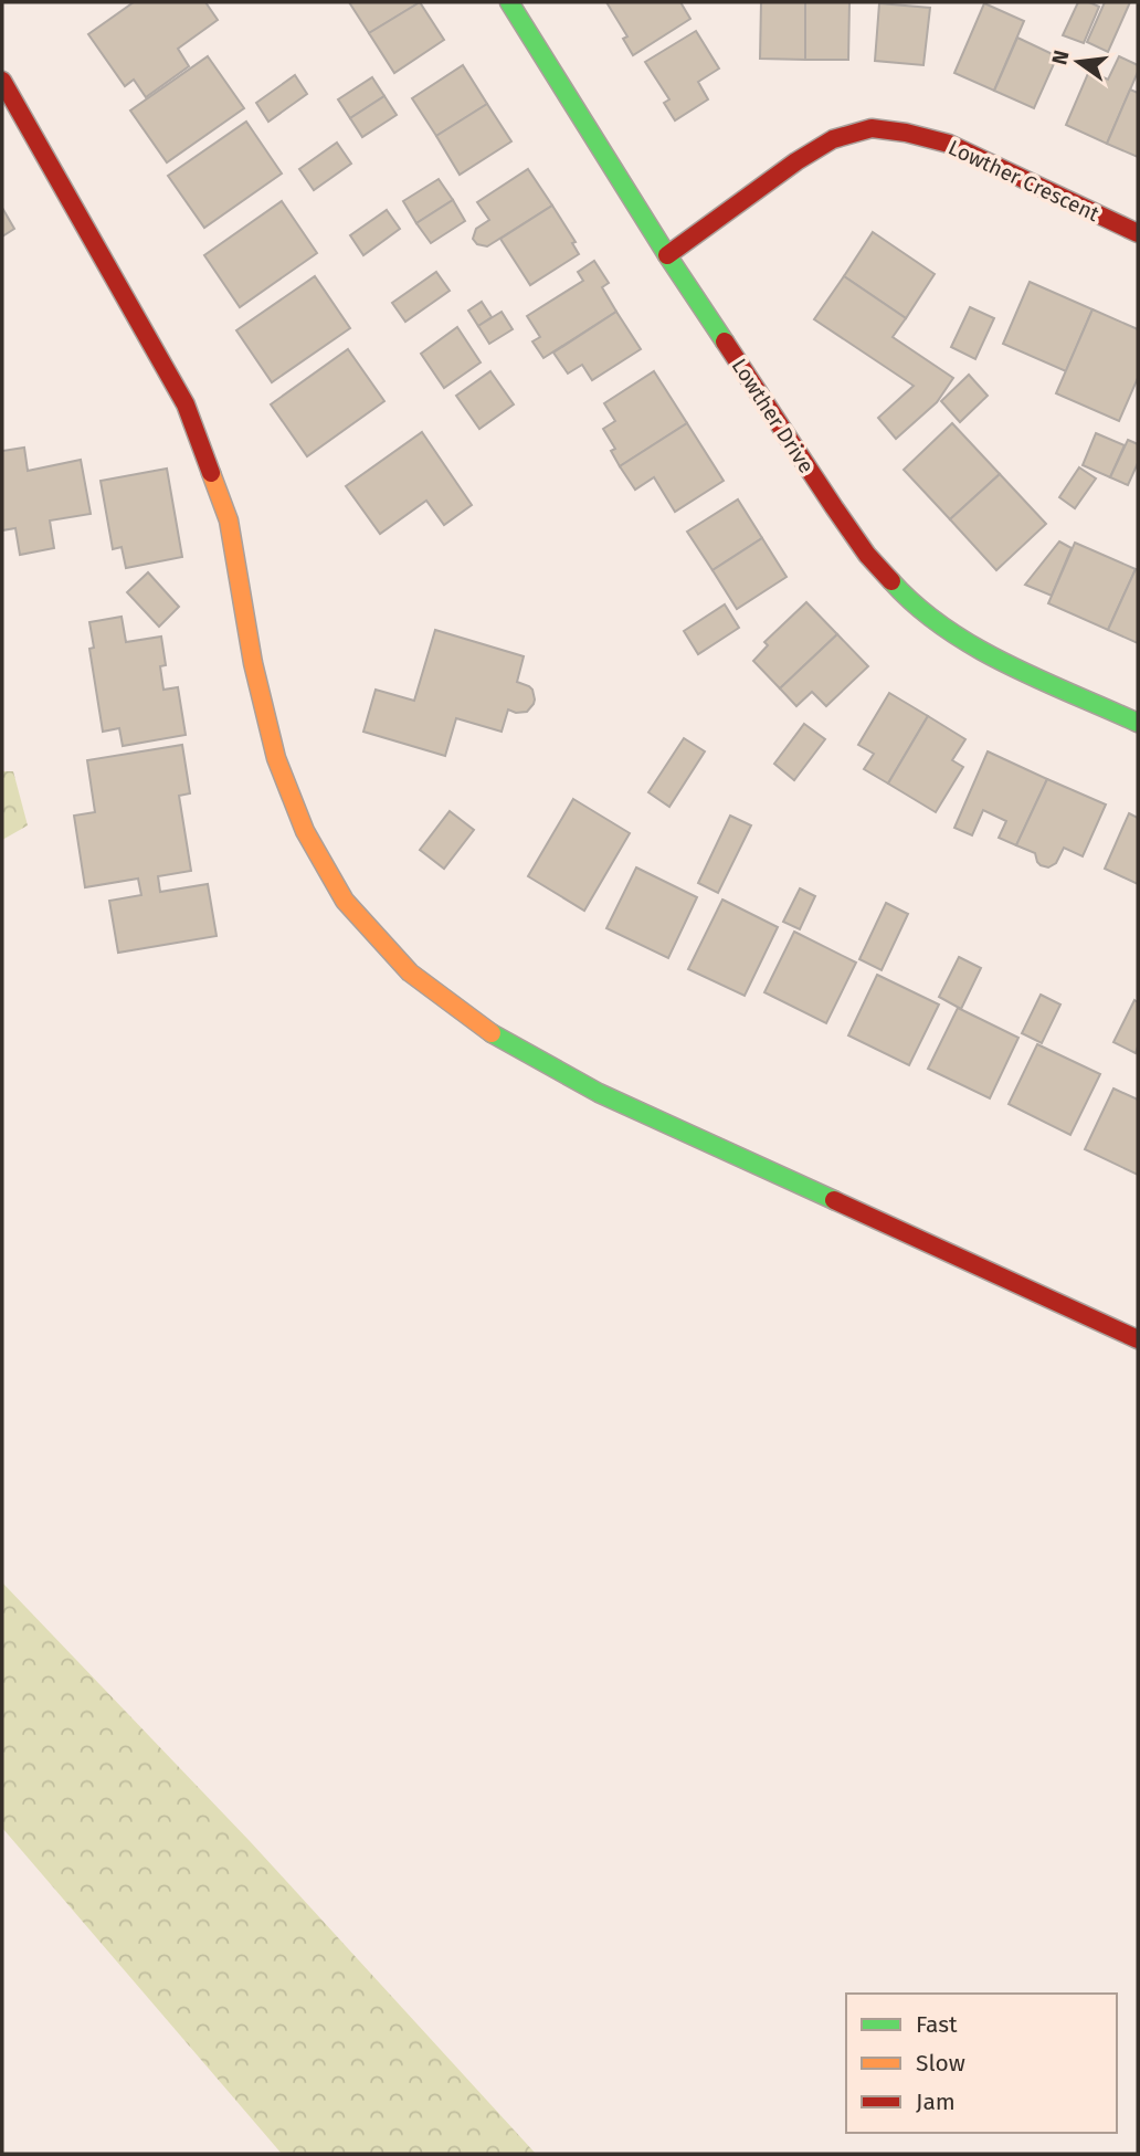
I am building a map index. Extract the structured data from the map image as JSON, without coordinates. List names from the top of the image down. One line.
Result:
{"streets":{"street":["Lowther Crescent","Lowther Drive"]},"crossings":[["Lowther Crescent","Lowther Drive"]],"legend":["Fast","Slow","Jam"],"north":"left"}
